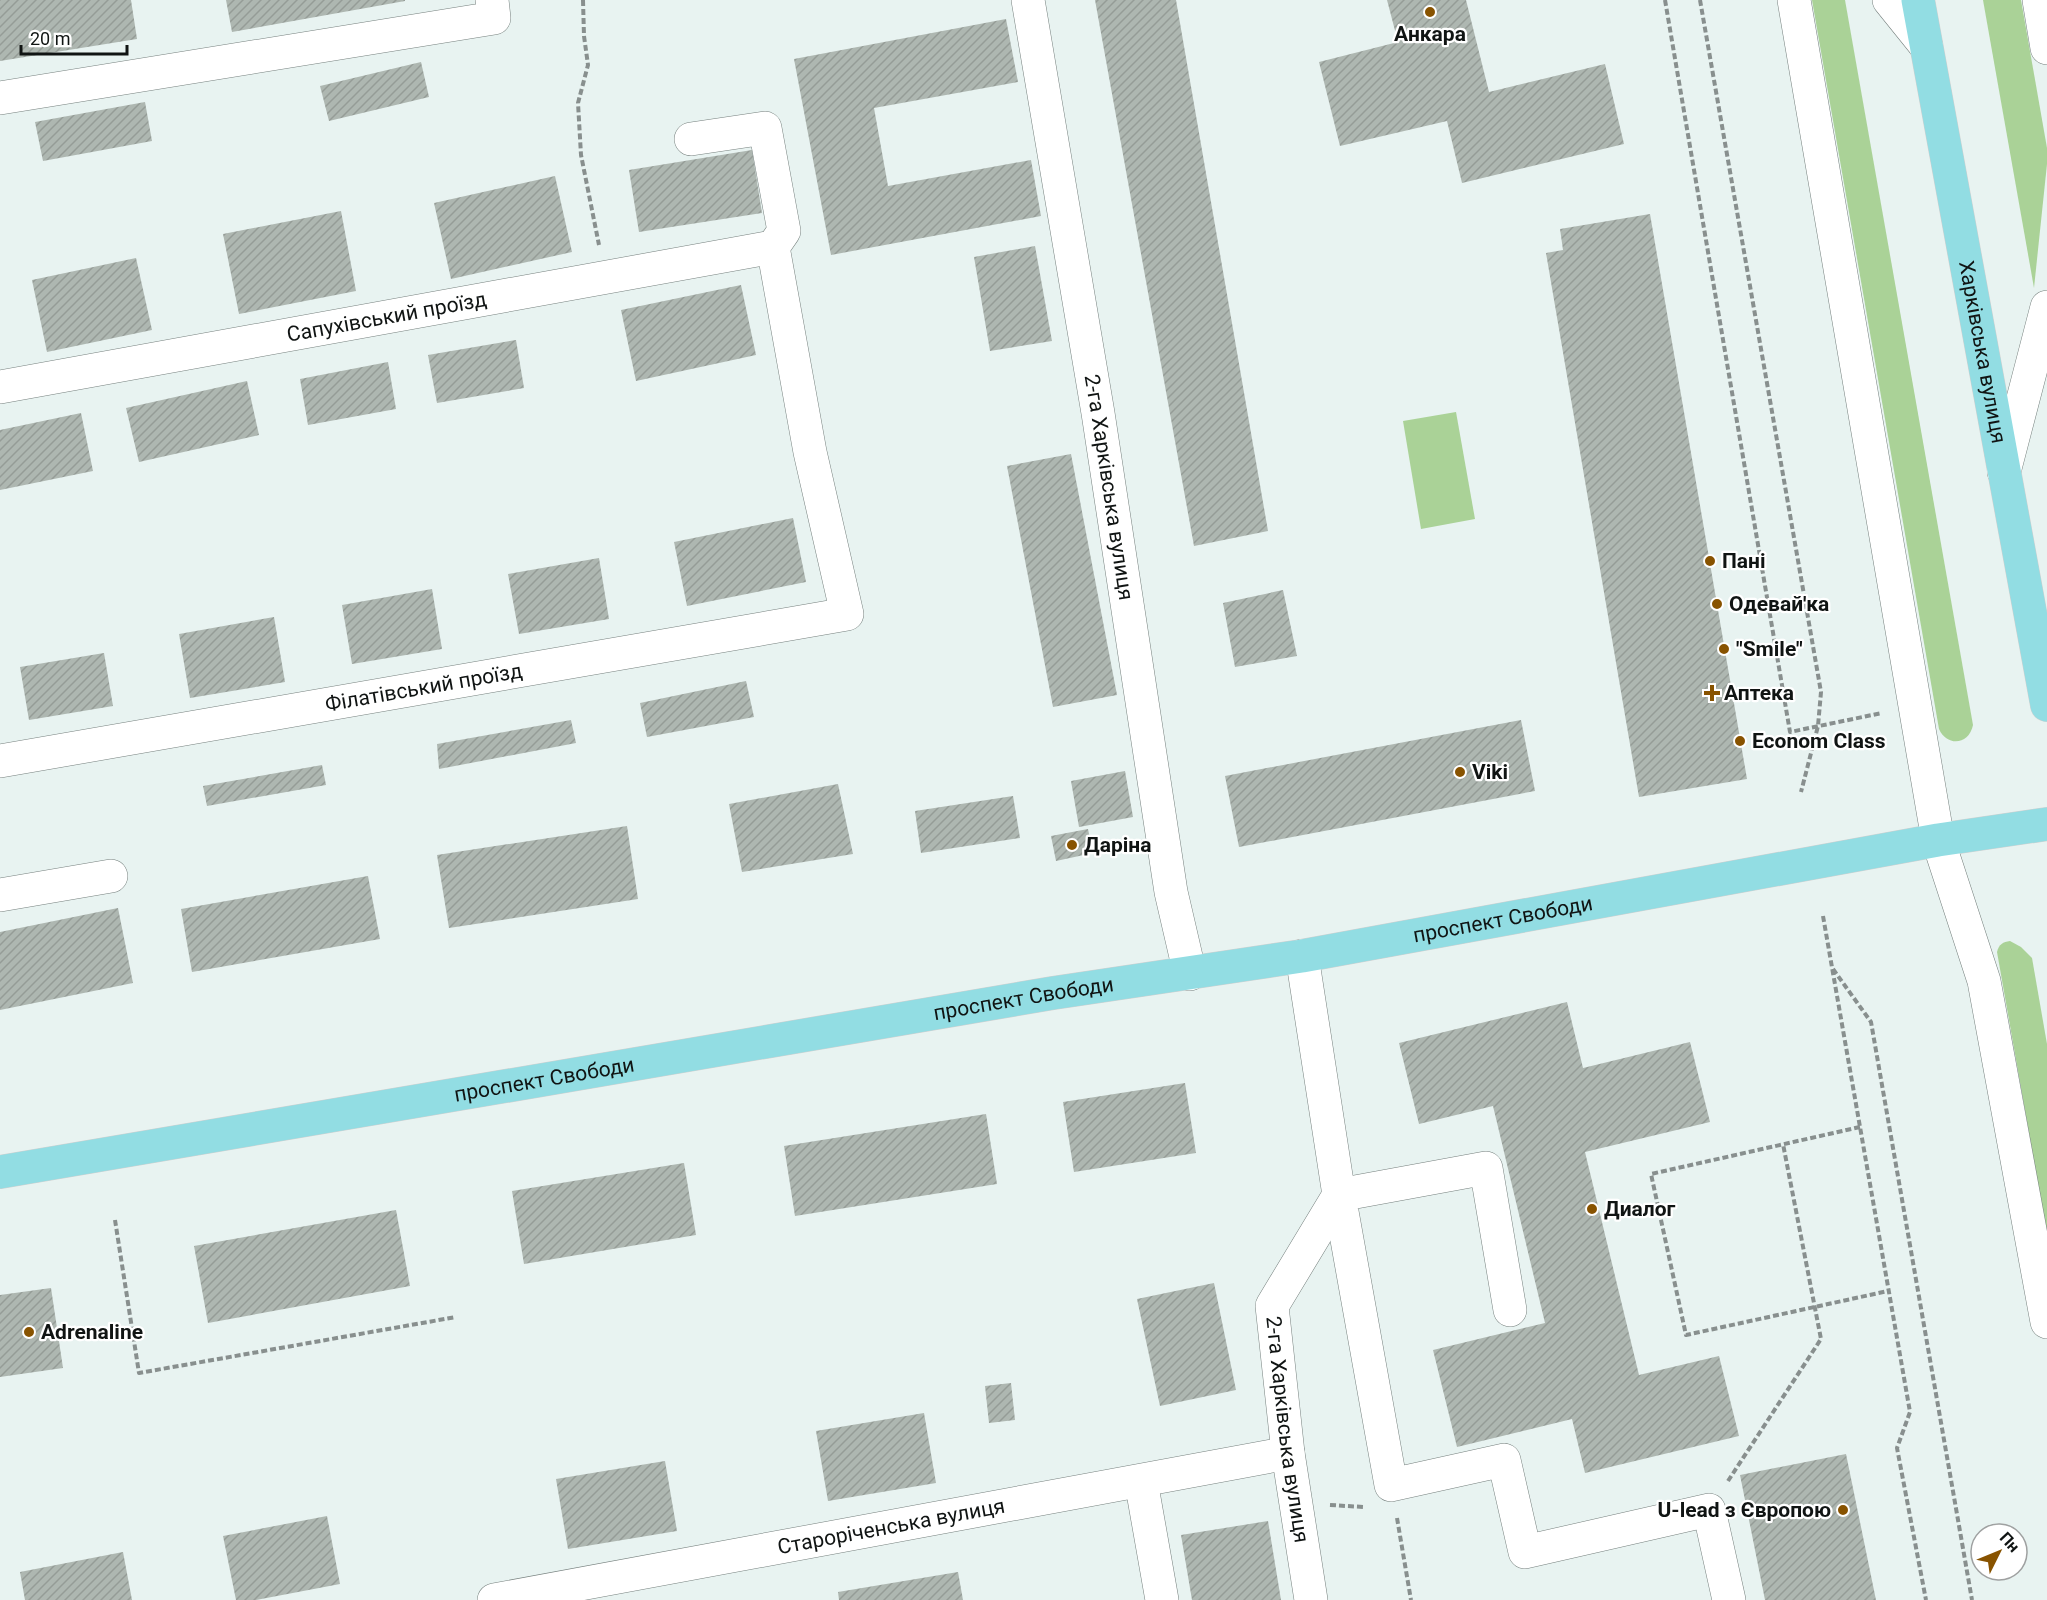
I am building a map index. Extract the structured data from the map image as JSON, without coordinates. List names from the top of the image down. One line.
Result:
{"streets":{"main road":["Харківська вулиця","проспект Свободи"],"street":["Сапухівський проїзд","2-га Харківська вулиця","Філатівський проїзд","Староріченська вулиця"]},"crossings":[["Сапухівський проїзд","Філатівський проїзд"],["2-га Харківська вулиця","проспект Свободи"],["2-га Харківська вулиця","Староріченська вулиця"]],"places":{"other":["Анкара","Пані","Одевай'ка","\"Smile\"","Econom Class","Viki","Даріна","Диалог","Adrenaline","U-lead з Європою"],"health":["Аптека"]},"scale_bar":"20 m","north":"top right"}
